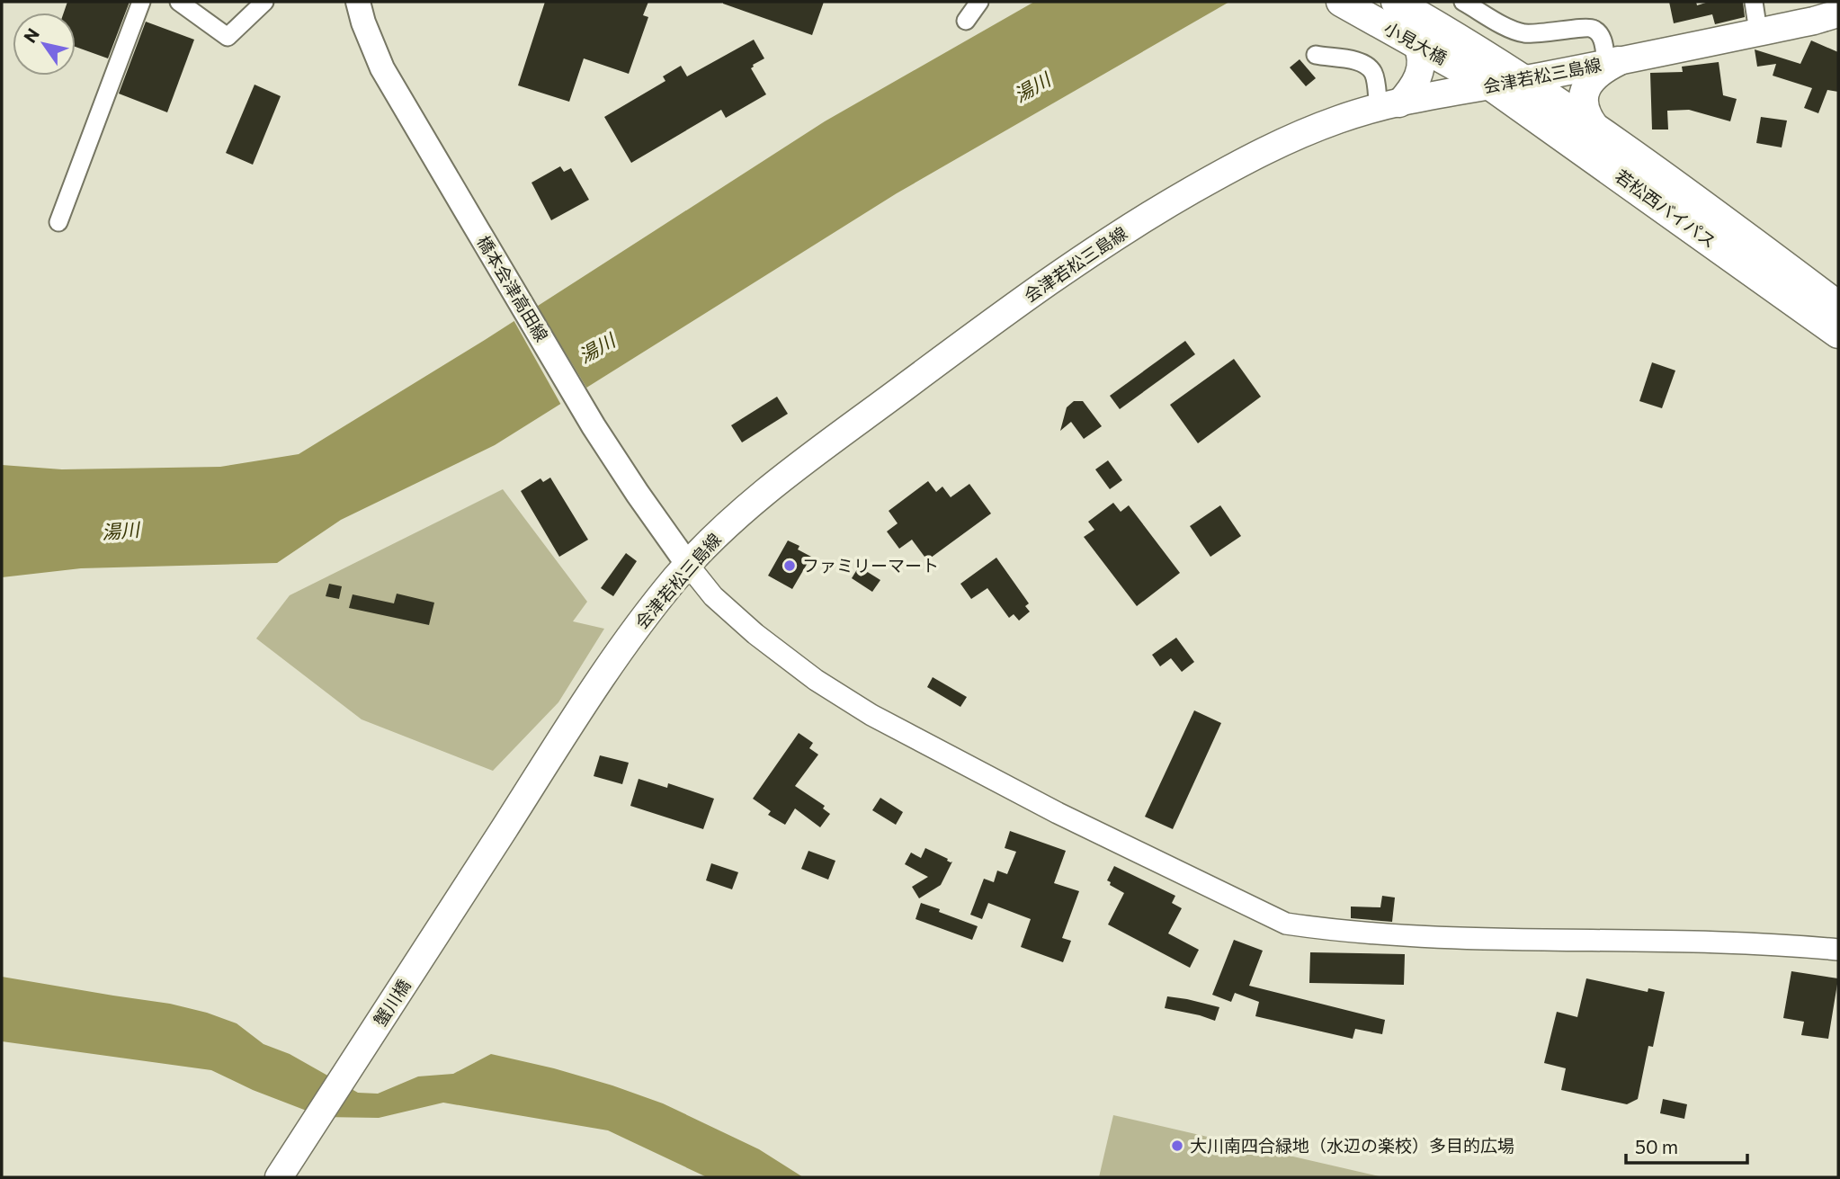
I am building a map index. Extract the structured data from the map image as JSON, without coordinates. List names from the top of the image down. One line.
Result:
{"streets":{"highway":["小見大橋","若松西バイパス"],"main road":["会津若松三島線","橋本会津高田線","蟹川橋"]},"crossings":[["小見大橋","会津若松三島線"],["小見大橋","若松西バイパス"],["会津若松三島線","若松西バイパス"],["会津若松三島線","橋本会津高田線"],["会津若松三島線","蟹川橋"]],"water":["湯川"],"places":["ファミリーマート","大川南四合緑地（水辺の楽校）多目的広場"],"scale_bar":"50 m","north":"top left"}
